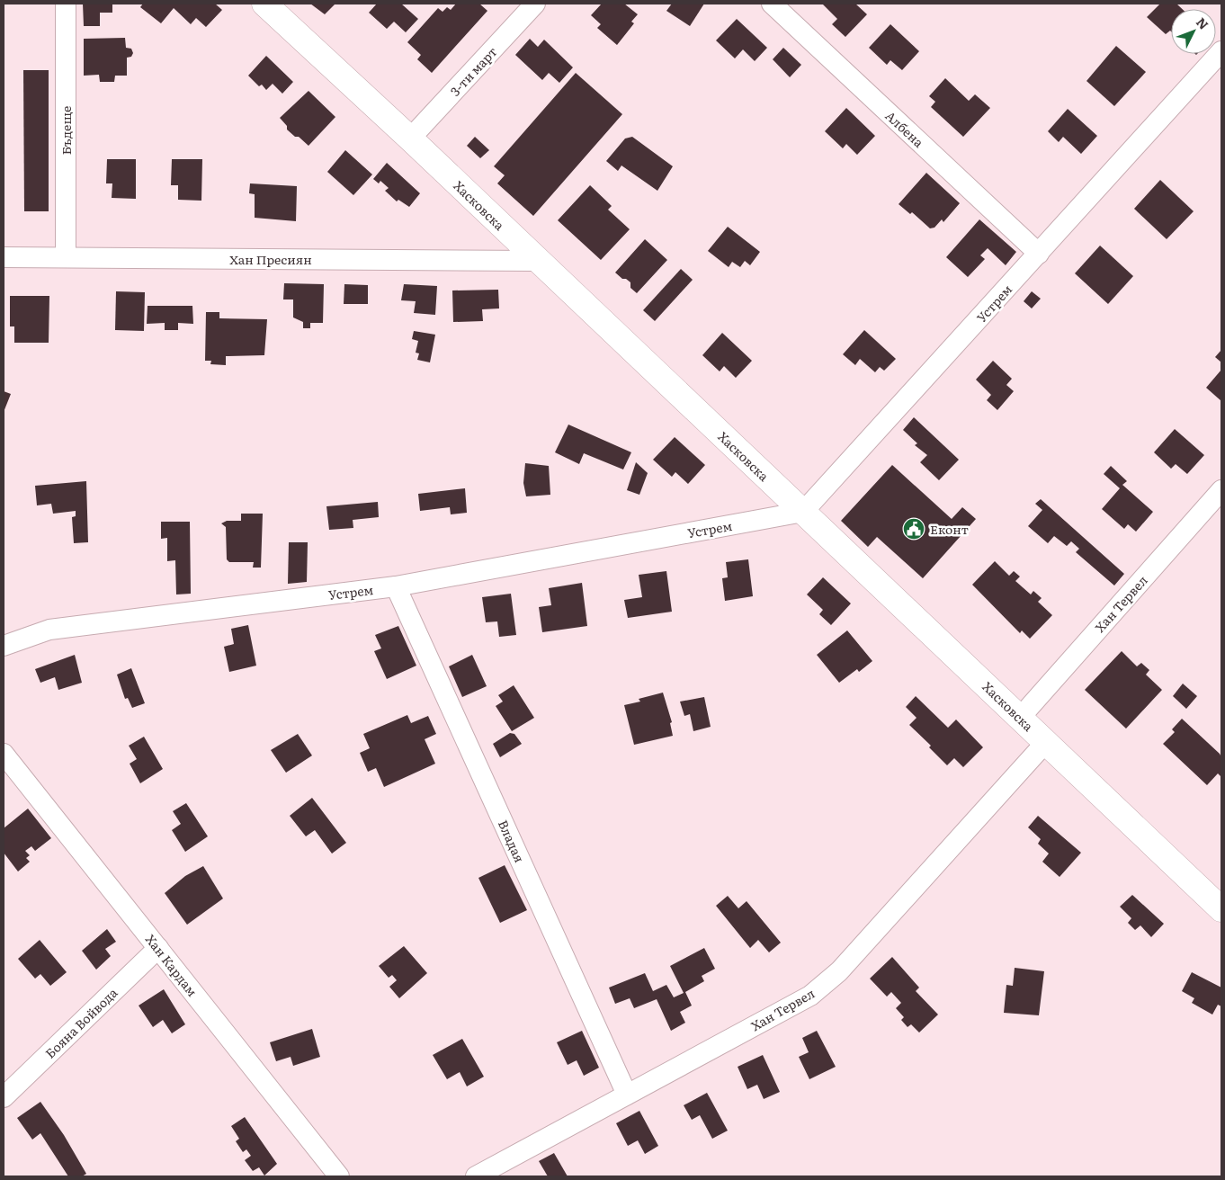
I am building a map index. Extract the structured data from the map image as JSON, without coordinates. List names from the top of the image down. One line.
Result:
{"streets":{"street":["3-ти март","Албена","Бъдеще","Хасковска","Хан Пресиян","Устрем","Хан Тервел","Владая","Хан Кардам","Бояна Войвода"]},"crossings":[["3-ти март","Хасковска"],["Албена","Устрем"],["Бъдеще","Хан Пресиян"],["Хасковска","Хан Пресиян"],["Хасковска","Устрем"],["Хасковска","Хан Тервел"],["Устрем","Владая"],["Хан Тервел","Владая"],["Хан Кардам","Бояна Войвода"]],"places":{"public building":["Еконт"]},"north":"top right"}
